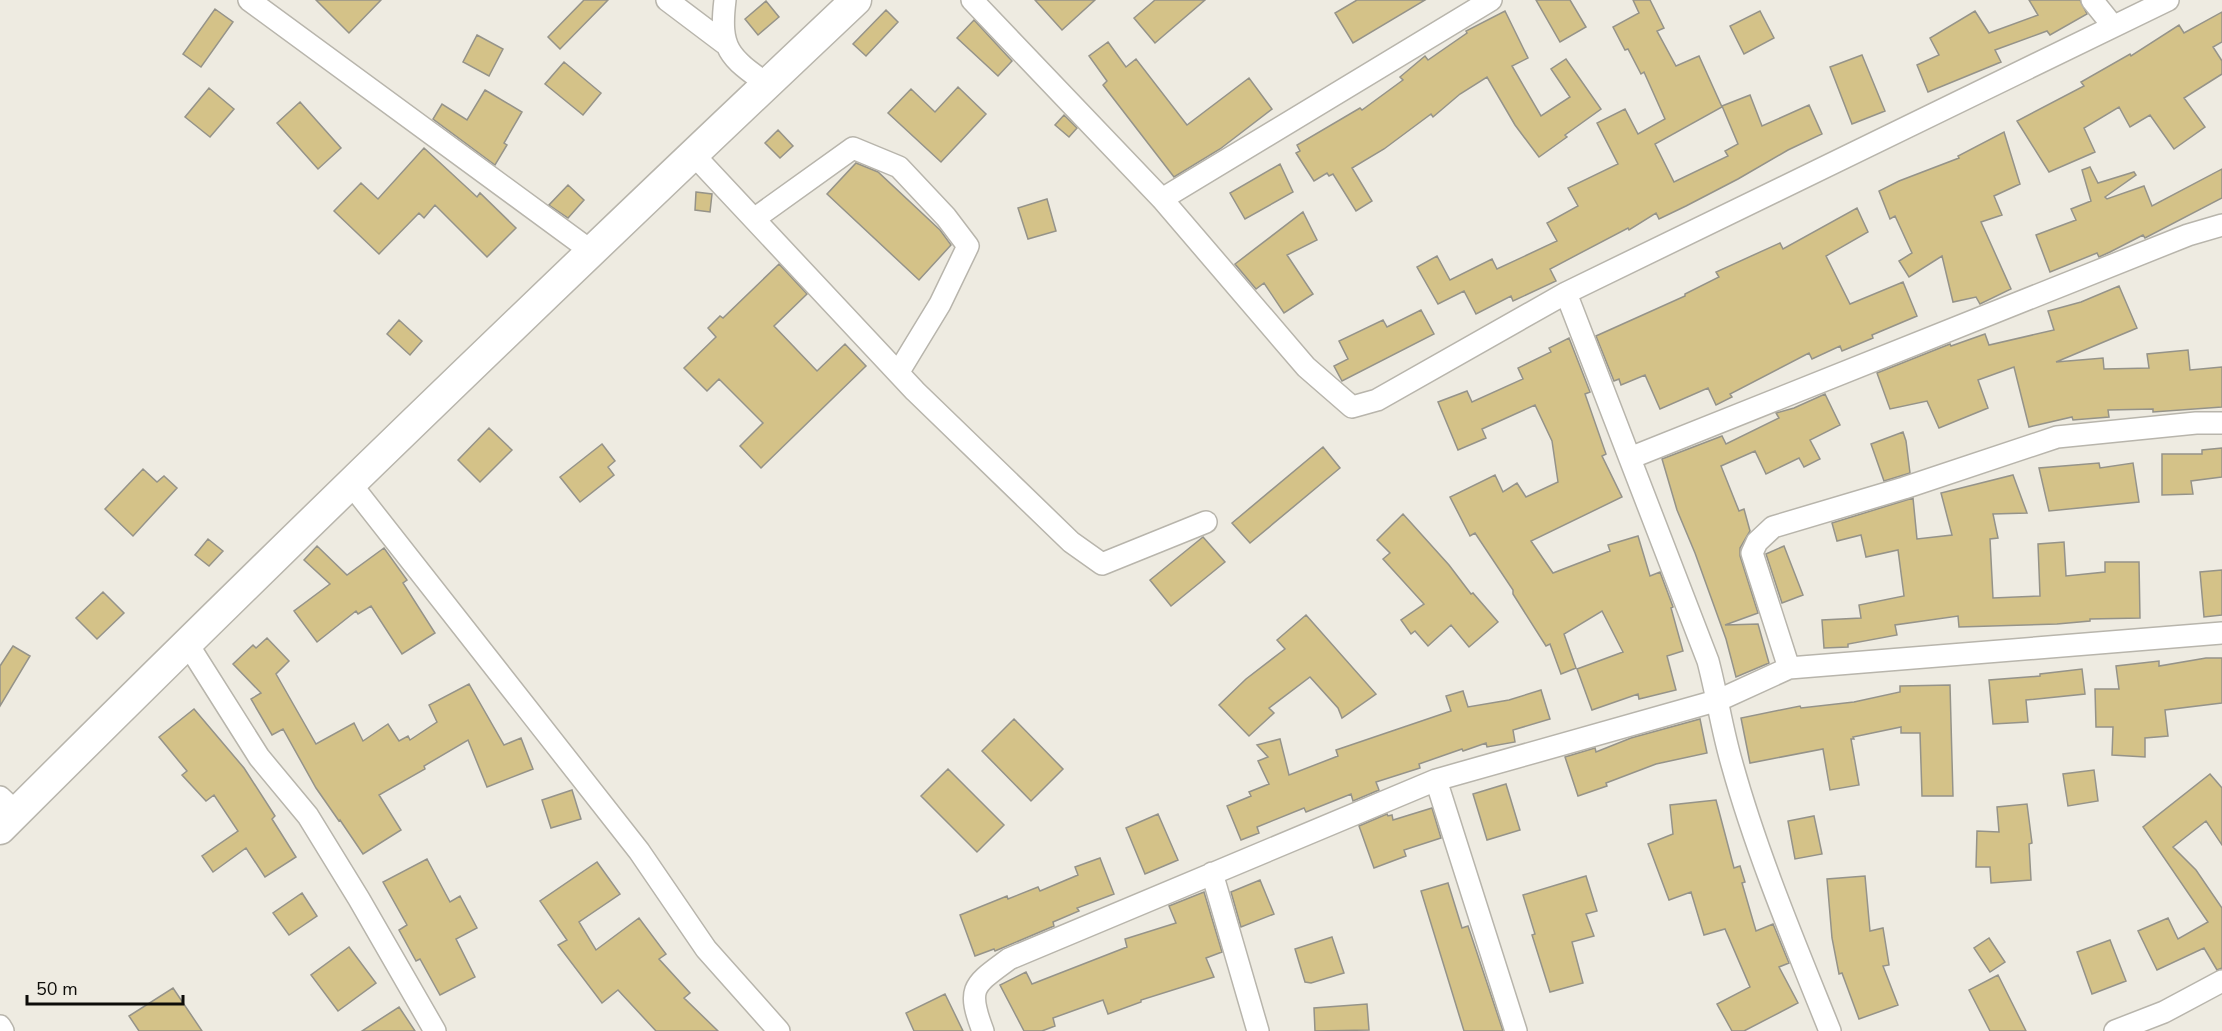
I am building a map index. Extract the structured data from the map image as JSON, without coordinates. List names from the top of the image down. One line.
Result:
{"scale_bar":"50 m"}
